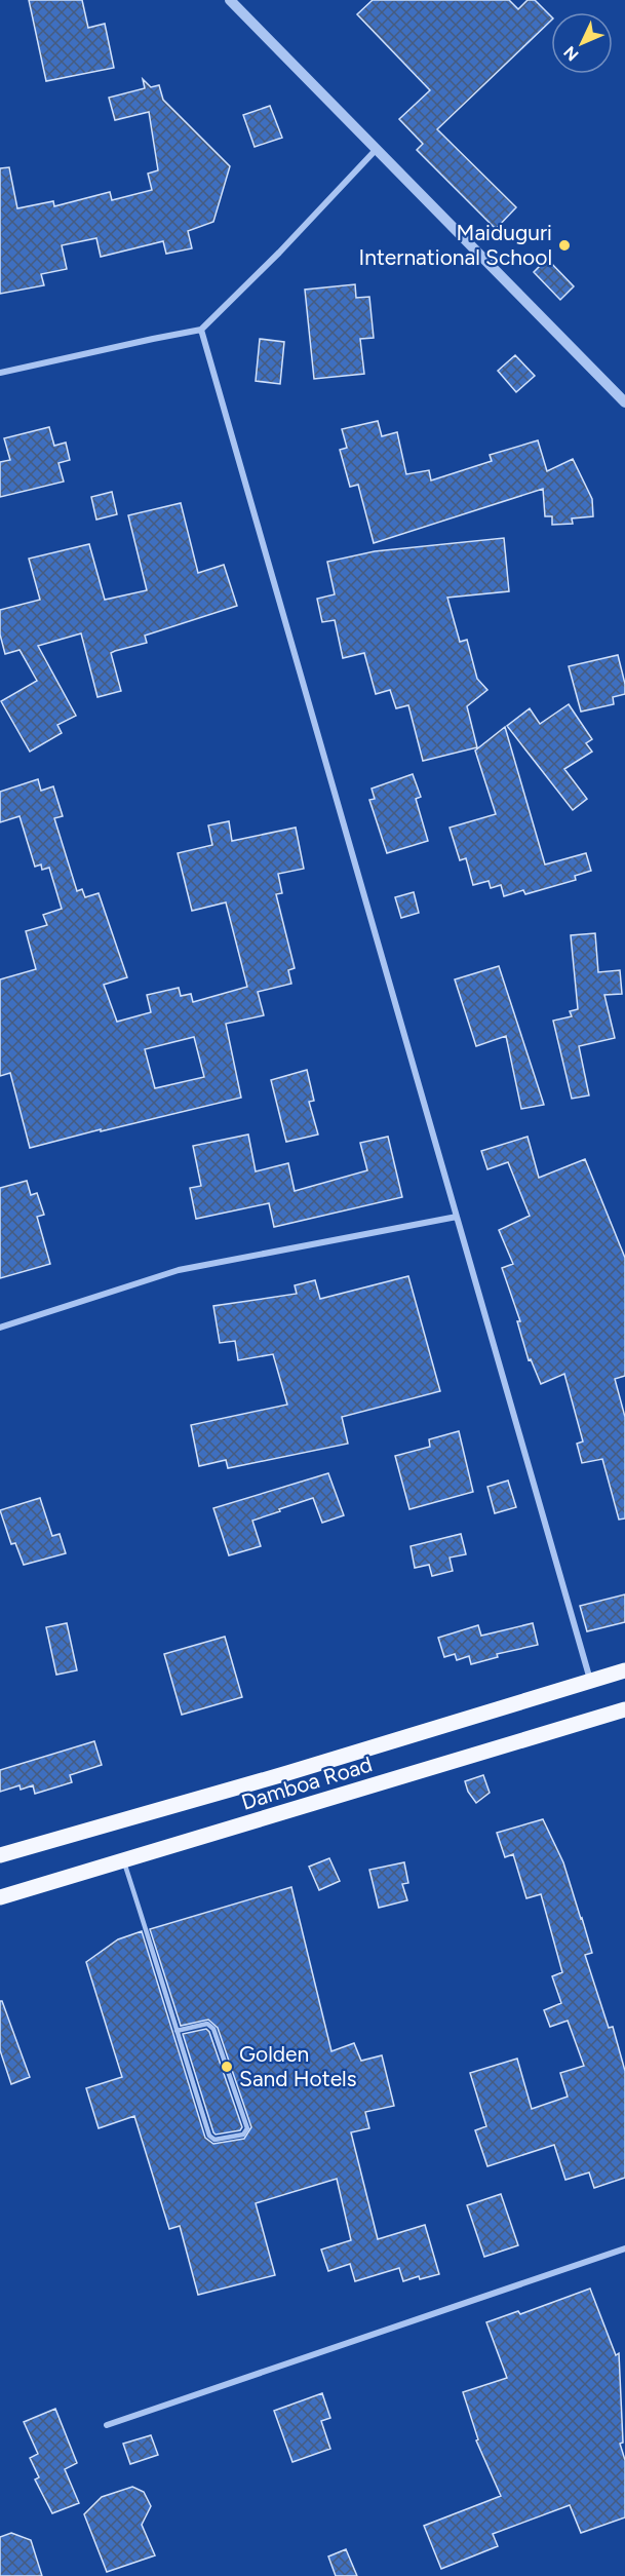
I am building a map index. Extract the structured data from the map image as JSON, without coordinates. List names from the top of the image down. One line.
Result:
{"streets":{"main road":["Damboa Road"]},"places":["Maiduguri International School","Golden Sand Hotels"],"north":"bottom left"}
